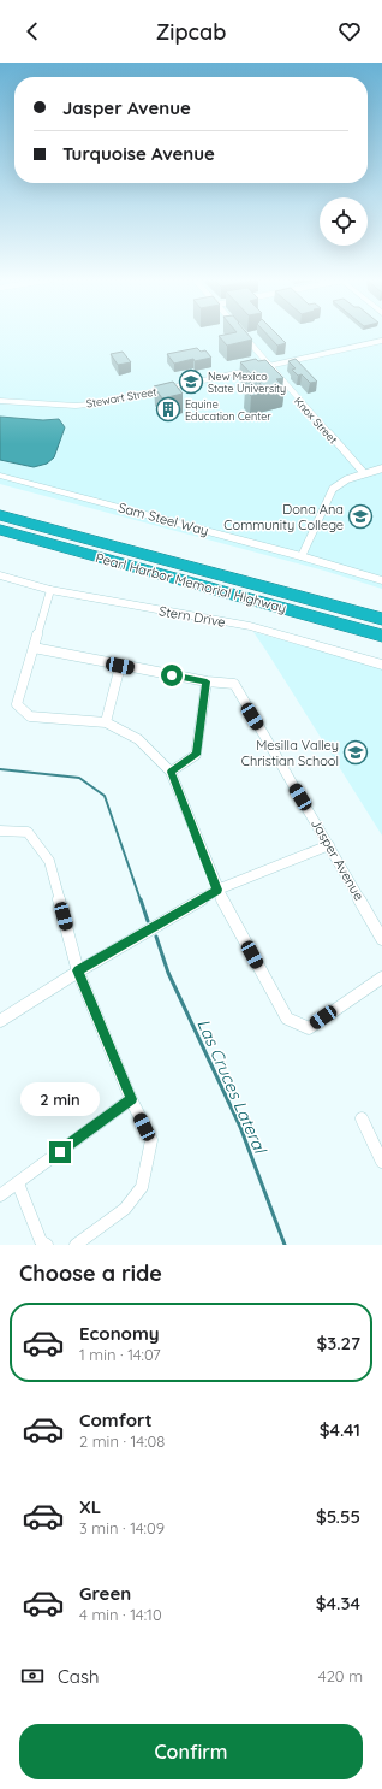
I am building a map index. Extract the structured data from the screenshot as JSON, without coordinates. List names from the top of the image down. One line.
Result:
{"streets":{"highway":["Pearl Harbor Memorial Highway"],"street":["Stewart Street","Knox Street","Sam Steel Way","Stern Drive","Jasper Avenue"]},"crossings":[["Stewart Street","Knox Street"]],"water":["Las Cruces Lateral"],"places":{"school or university":["New Mexico State University","Dona Ana Community College","Mesilla Valley Christian School"],"building":["Equine Education Center"]},"page":{"header":"Zipcab","banner":["Jasper Avenue","Turquoise Avenue"],"bubble":"2 min","heading":"Choose a ride","list":[{"name":"Economy","note":"1 min · 14:07","value":"$3.27"},{"name":"Comfort","note":"2 min · 14:08","value":"$4.41"},{"name":"XL","note":"3 min · 14:09","value":"$5.55"},{"name":"Green","note":"4 min · 14:10","value":"$4.34"}],"pay":["Cash","420 m"],"buttons":"Confirm"}}
